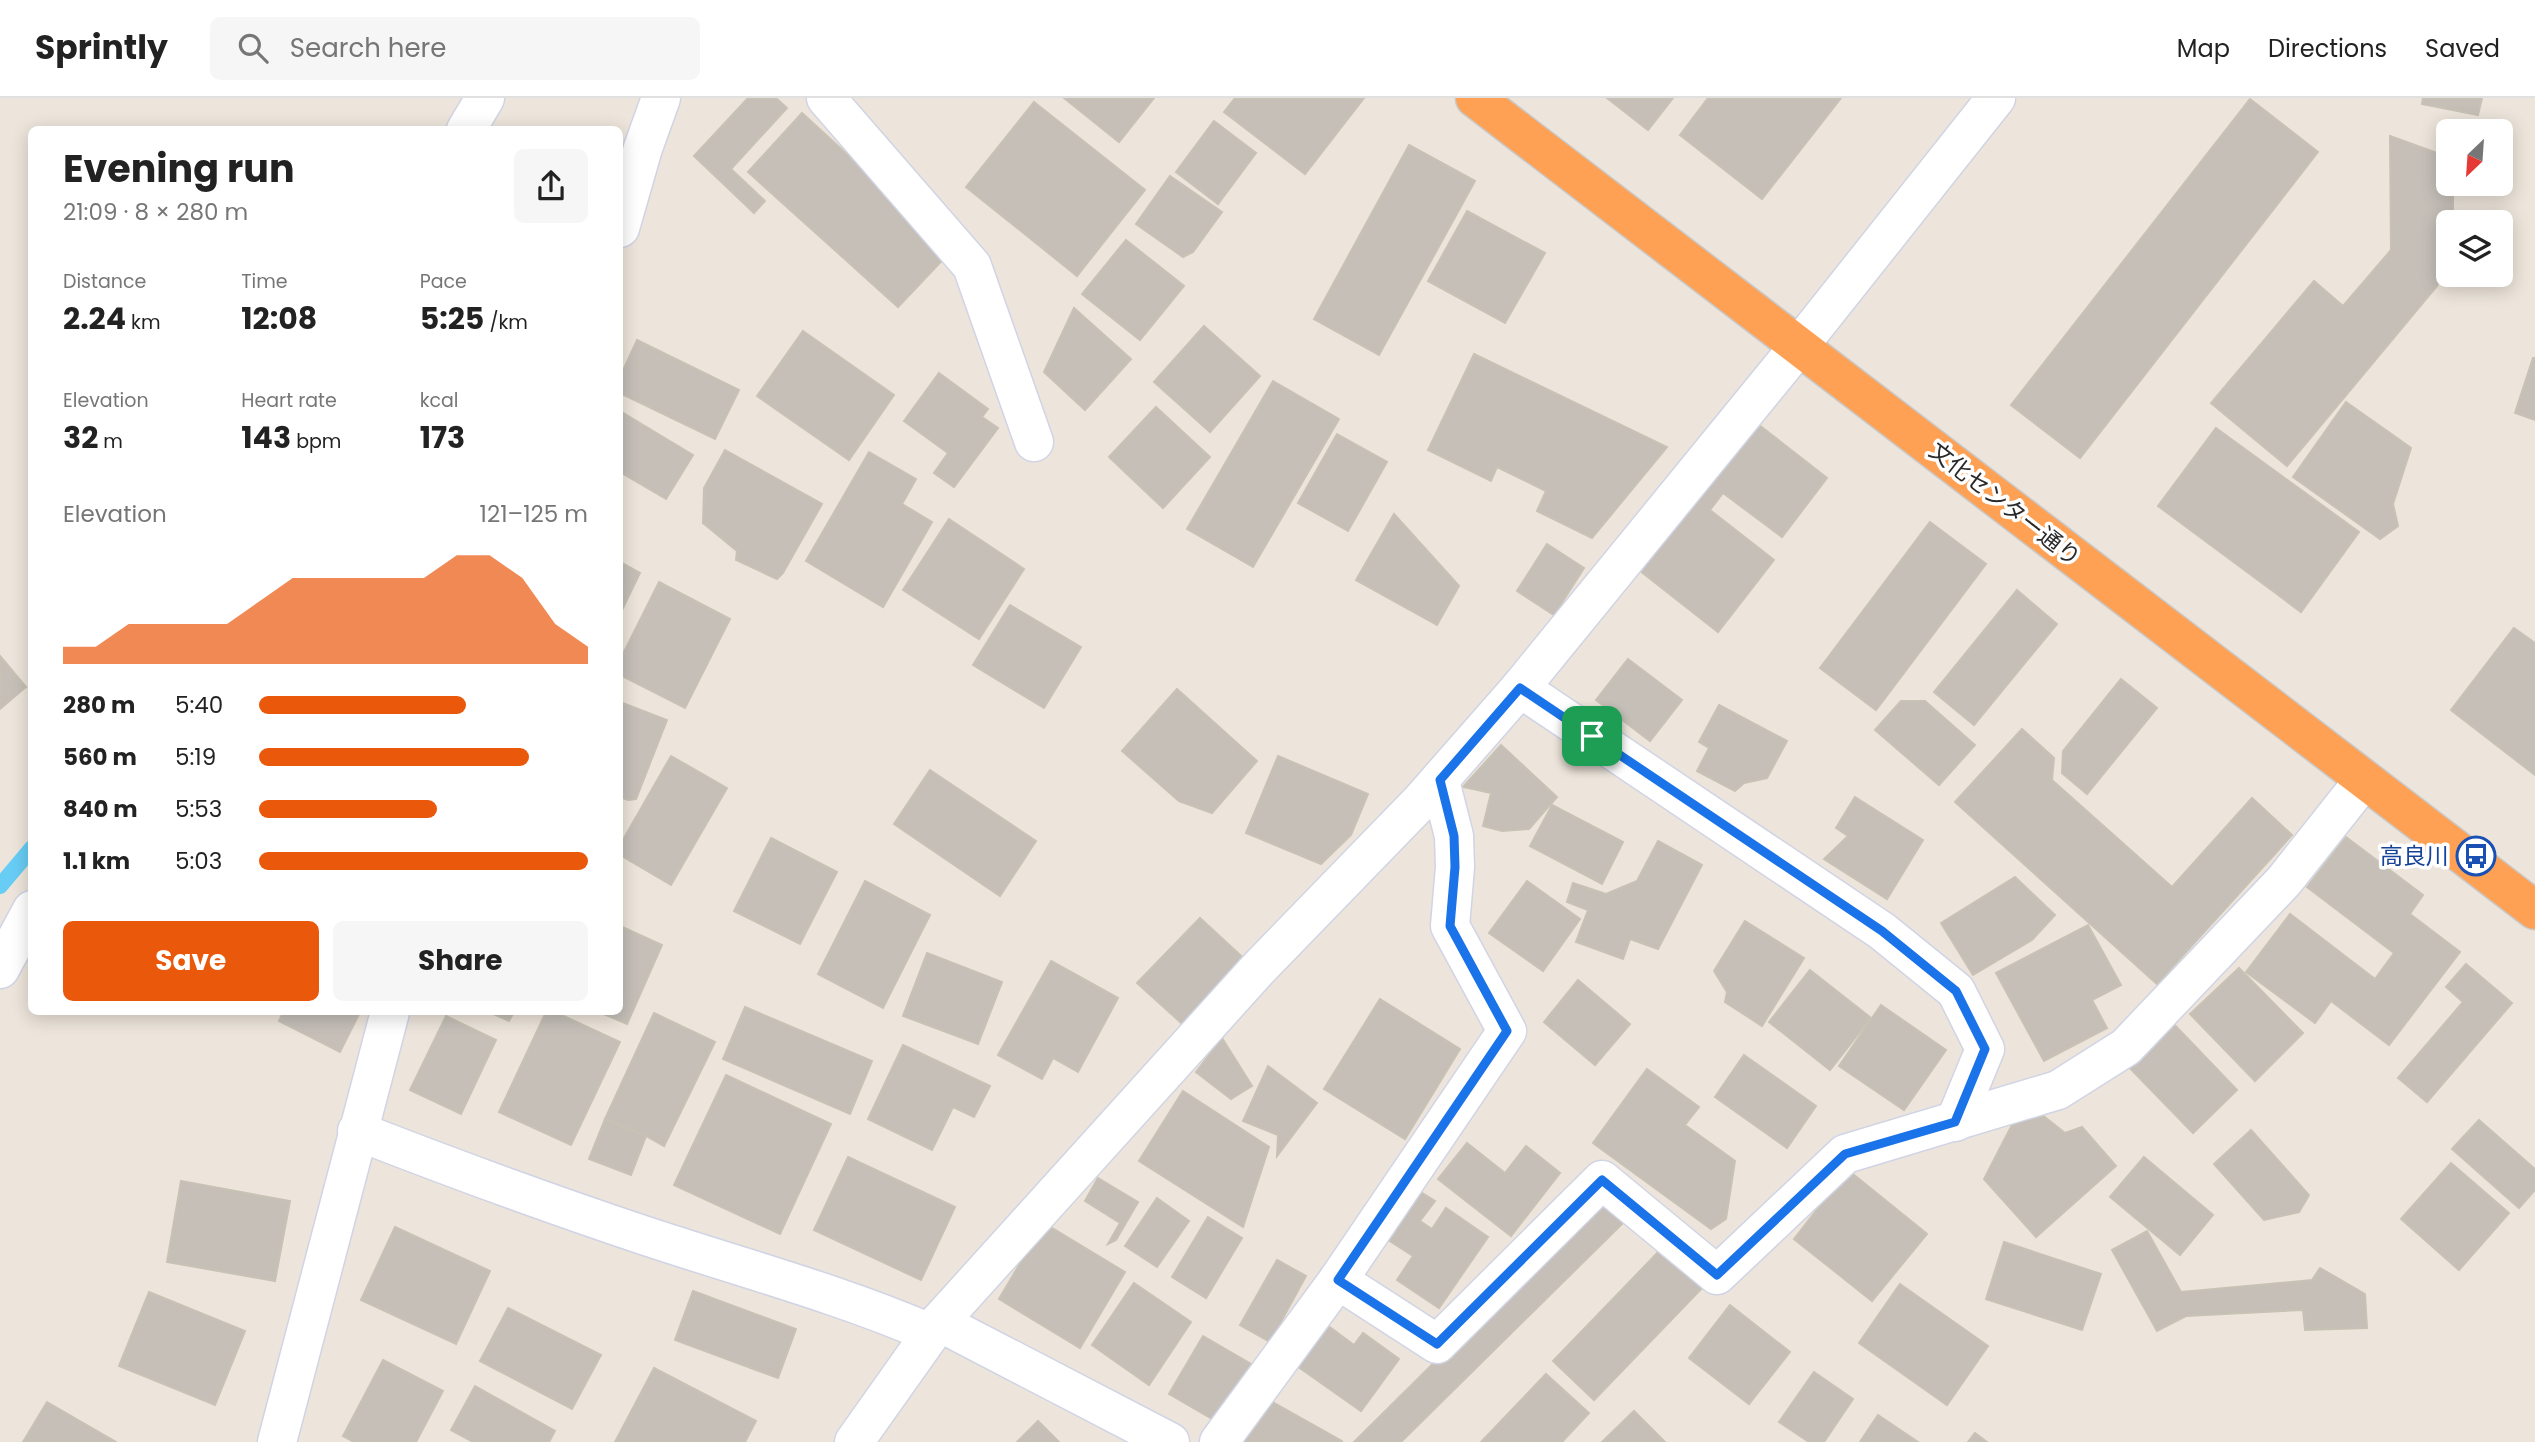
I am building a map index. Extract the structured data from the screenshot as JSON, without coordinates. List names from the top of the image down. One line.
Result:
{"streets":{"highway":["文化センター通り"]},"places":{"bus stop":["高良川"]},"north":"bottom left","page":{"header":"Sprintly","search":"Search here","nav":["Map","Directions","Saved"],"heading":["Evening run","21:09 · 8 × 280 m"],"stats":[["Distance","2.24 km"],["Time","12:08"],["Pace","5:25 /km"],["Elevation","32 m"],["Heart rate","143 bpm"],["kcal","173"]],"chart":["Elevation","121–125 m"],"list":[{"name":"280 m","note":"5:40"},{"name":"560 m","note":"5:19"},{"name":"840 m","note":"5:53"},{"name":"1.1 km","note":"5:03"}],"buttons":["Save","Share"]}}
